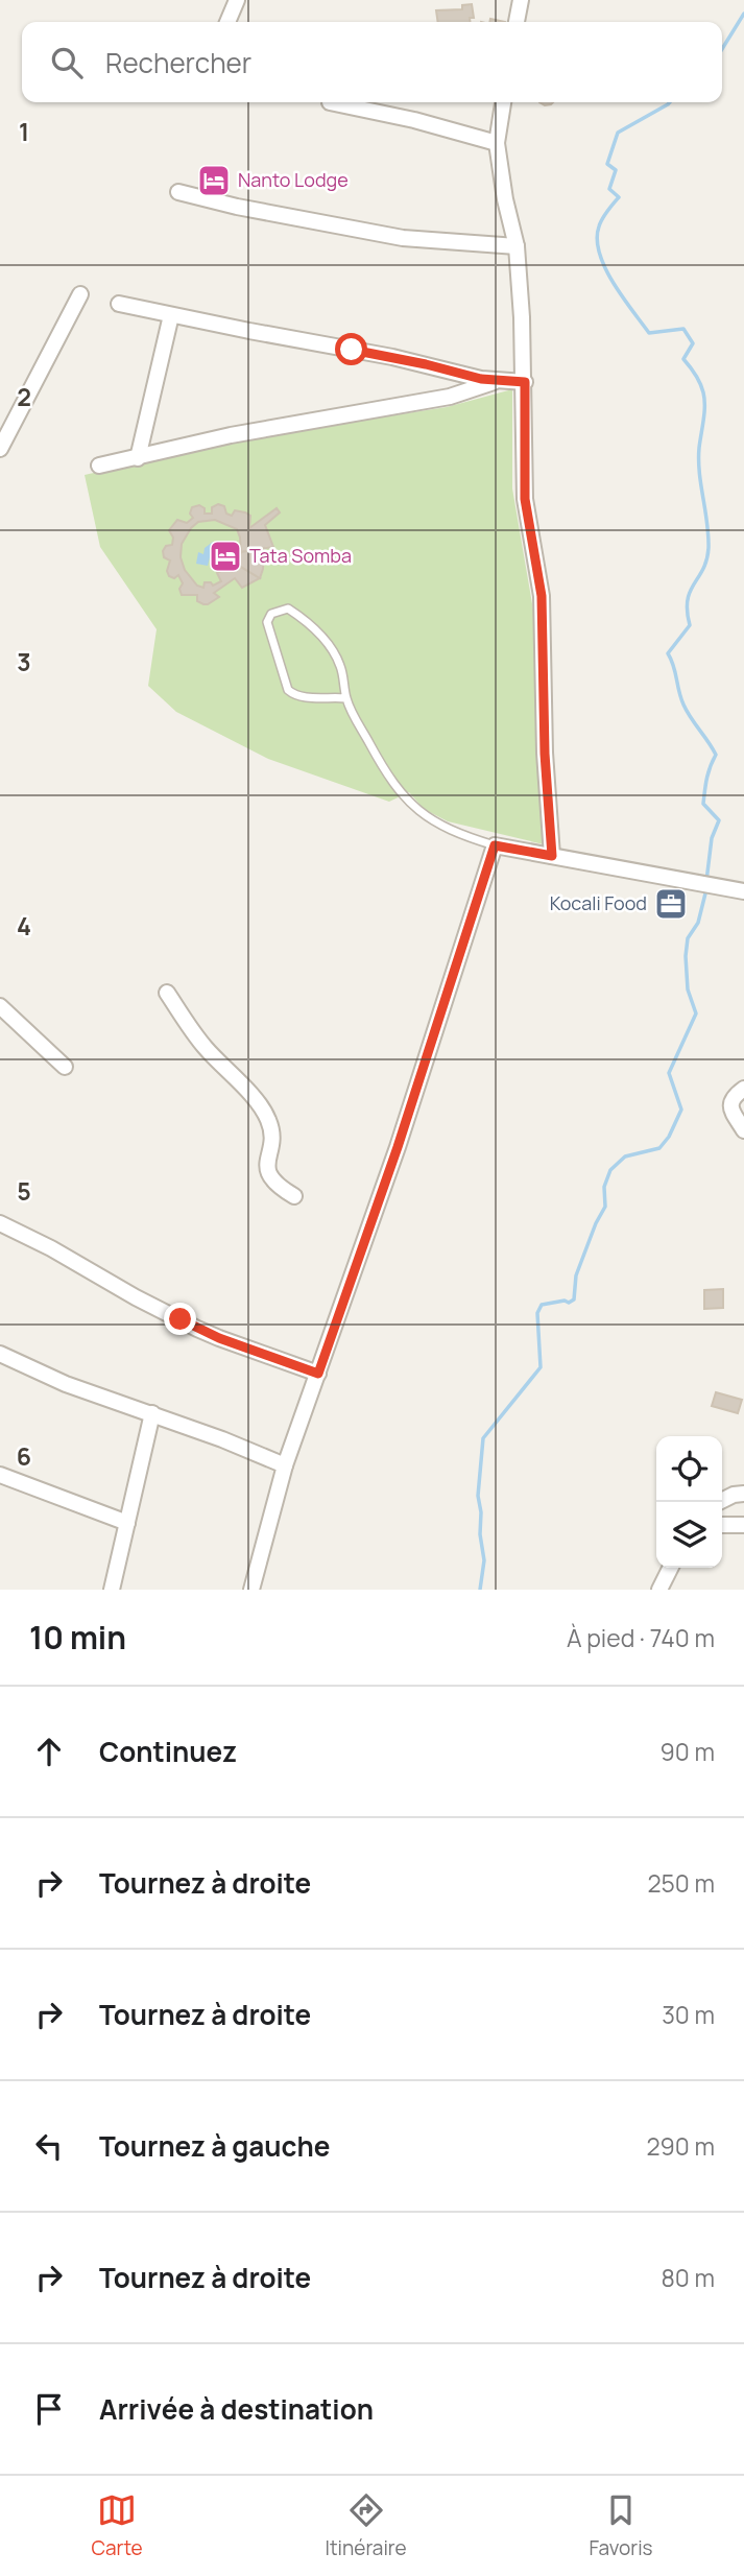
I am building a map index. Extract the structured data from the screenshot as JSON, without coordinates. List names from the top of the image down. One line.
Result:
{"places":{"hotel":["Nanto Lodge","Tata Somba"],"office":["Kocali Food"]},"page":{"search":"Rechercher","heading":["10 min","À pied · 740 m"],"list":[["Continuez","90 m"],["Tournez à droite","250 m"],["Tournez à droite","30 m"],["Tournez à gauche","290 m"],["Tournez à droite","80 m"],"Arrivée à destination"],"nav":["Carte","Itinéraire","Favoris"]},"grid":{"rows":["1","2","3","4","5","6"]}}
